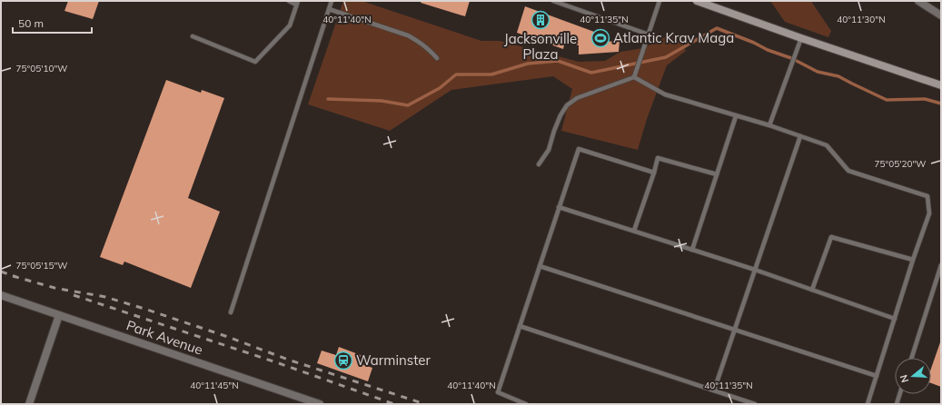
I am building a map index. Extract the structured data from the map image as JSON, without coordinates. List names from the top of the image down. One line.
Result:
{"streets":{"street":["Park Avenue"]},"places":{"building":["Jacksonville Plaza"],"sports":["Atlantic Krav Maga"],"station":["Warminster"]},"scale_bar":"50 m","north":"left","coordinates":["40°11'40\"N","40°11'35\"N","40°11'30\"N","75°05'10\"W","75°05'20\"W","75°05'15\"W","40°11'45\"N"]}
